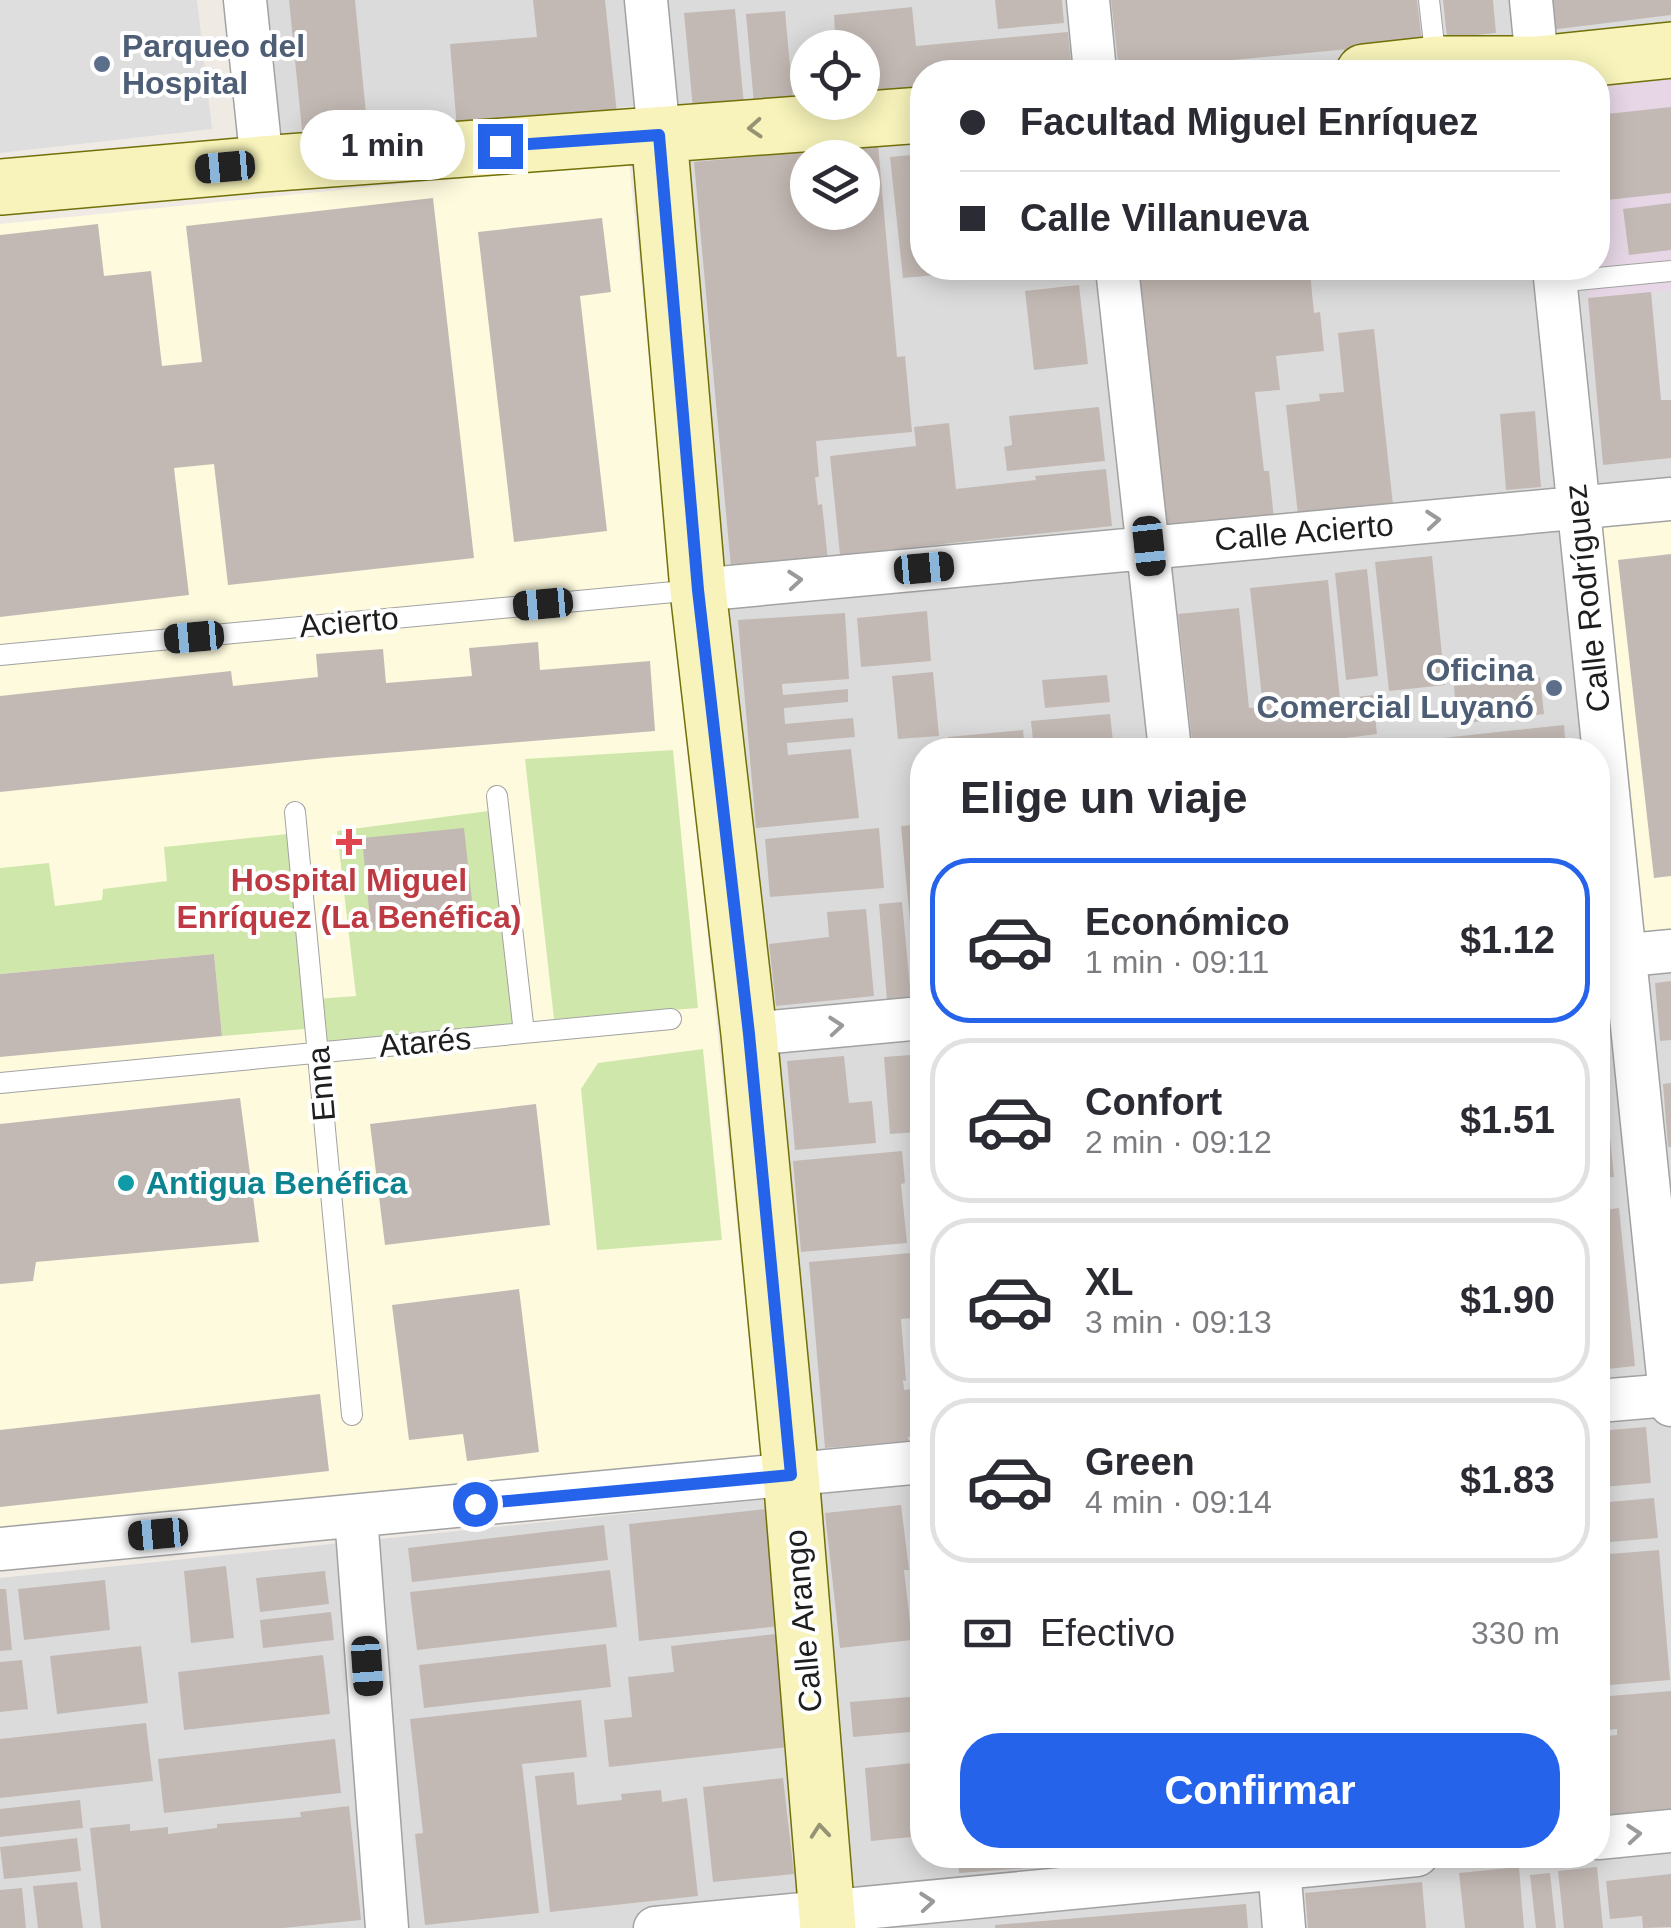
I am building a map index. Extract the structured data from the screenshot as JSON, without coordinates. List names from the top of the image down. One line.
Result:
{"streets":{"street":["Calle Acierto","Calle Rodríguez","Calle Arango"],"lane":["Acierto","Atarés","Enna"]},"crossings":[["Calle Acierto","Calle Rodríguez"],["Calle Acierto","Acierto"],["Calle Acierto","Calle Arango"],["Acierto","Calle Arango"],["Atarés","Enna"]],"one_way":["Calle Acierto"],"places":{"other":["Parqueo del Hospital","Oficina Comercial Luyanó","Antigua Benéfica"],"health":["Hospital Miguel Enríquez (La Benéfica)"]},"page":{"banner":["Facultad Miguel Enríquez","Calle Villanueva"],"bubble":"1 min","heading":"Elige un viaje","list":[{"name":"Económico","note":"1 min · 09:11","value":"$1.12"},{"name":"Confort","note":"2 min · 09:12","value":"$1.51"},{"name":"XL","note":"3 min · 09:13","value":"$1.90"},{"name":"Green","note":"4 min · 09:14","value":"$1.83"}],"pay":["Efectivo","330 m"],"buttons":"Confirmar"}}
